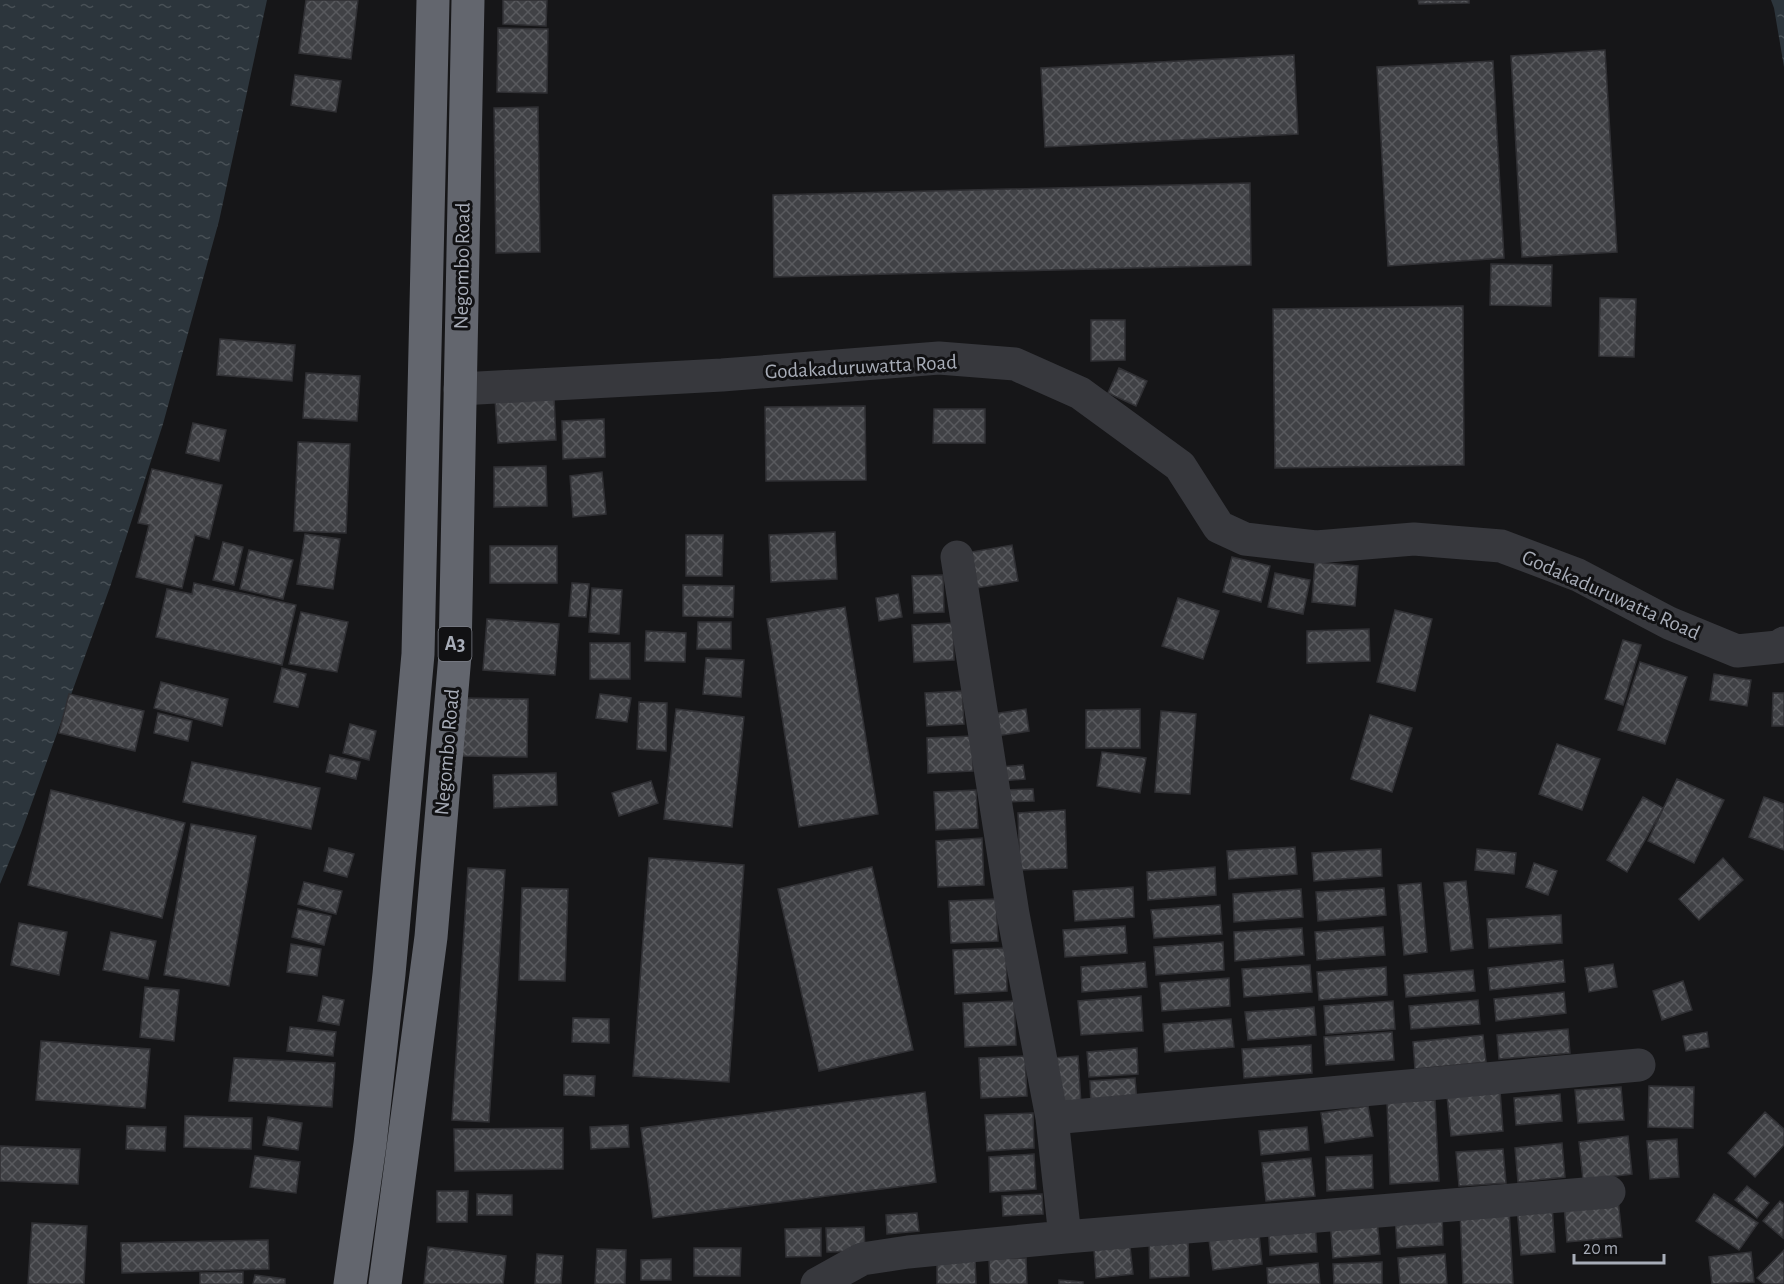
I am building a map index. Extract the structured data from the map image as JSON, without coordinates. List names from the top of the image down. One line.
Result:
{"streets":{"highway":["Negombo Road","A3"],"street":["Godakaduruwatta Road"]},"crossings":[["Negombo Road","Godakaduruwatta Road"]],"scale_bar":"20 m"}
